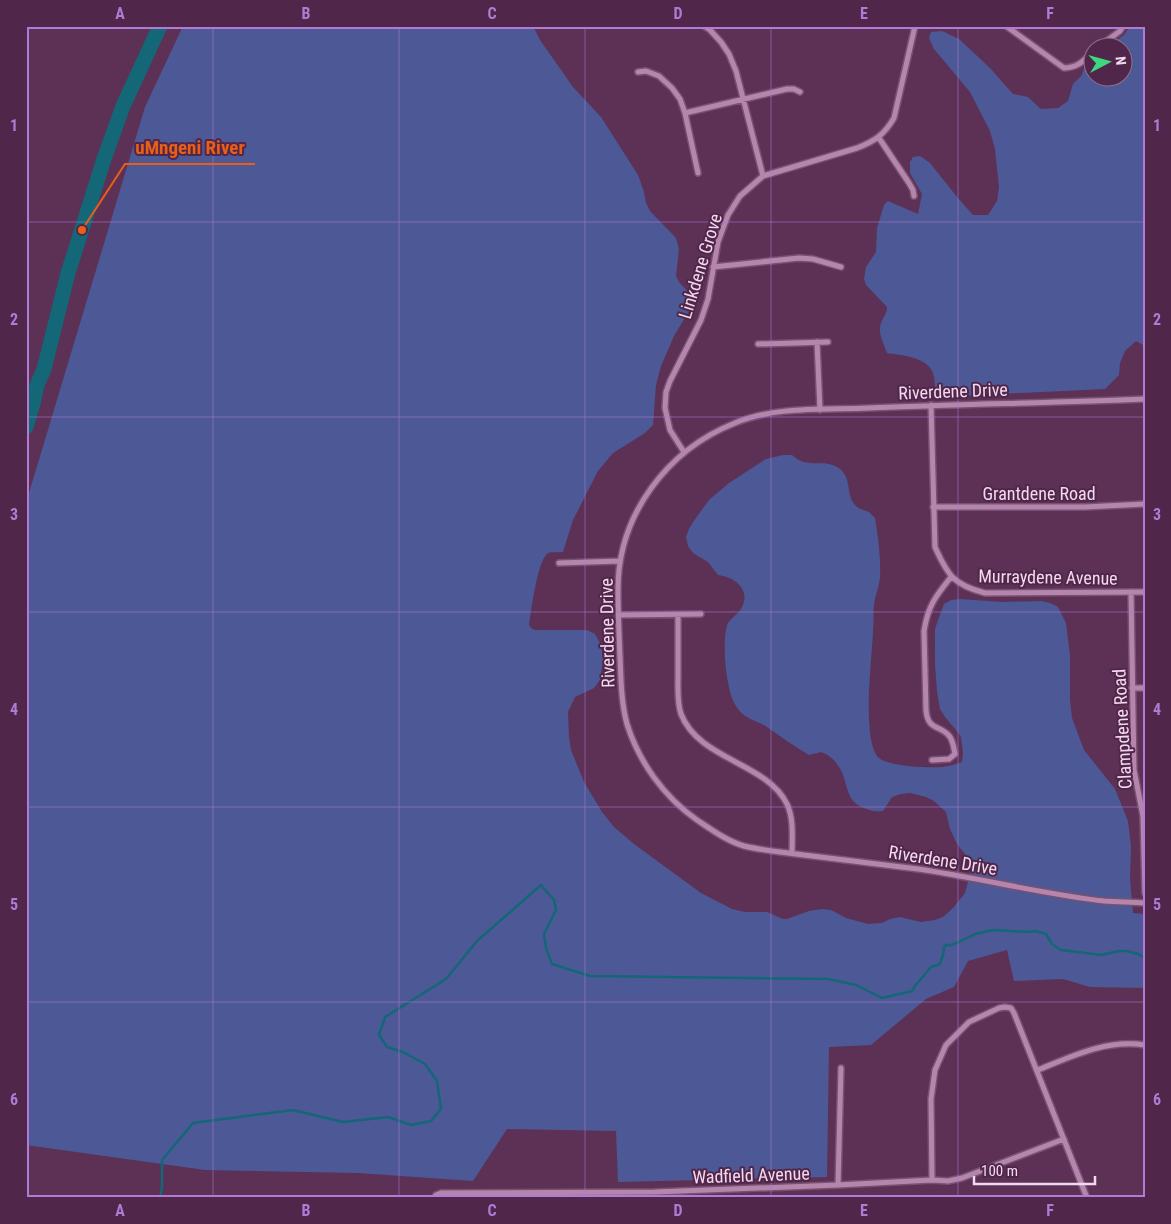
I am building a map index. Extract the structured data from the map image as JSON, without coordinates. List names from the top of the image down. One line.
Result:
{"streets":{"street":["Linkdene Grove","Riverdene Drive","Grantdene Road","Murraydene Avenue","Clampdene Road","Wadfield Avenue"]},"crossings":[["Linkdene Grove","Riverdene Drive"],["Murraydene Avenue","Clampdene Road"]],"places":["uMngeni River"],"scale_bar":"100 m","north":"right","grid":{"columns":["A","B","C","D","E","F"],"rows":["1","2","3","4","5","6"]}}
